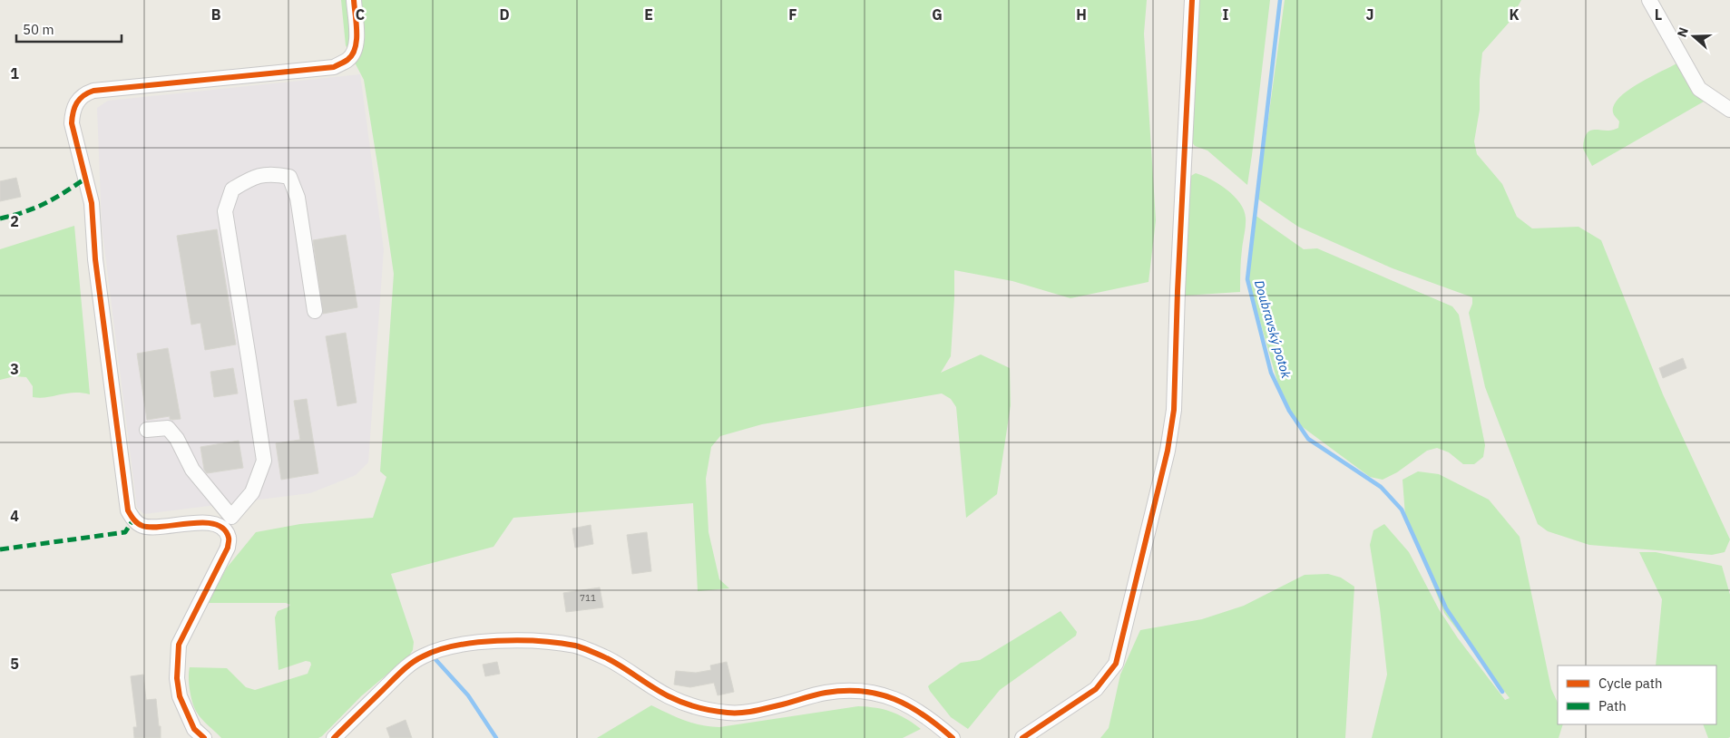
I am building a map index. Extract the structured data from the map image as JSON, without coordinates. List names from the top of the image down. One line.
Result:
{"water":["Doubravský potok"],"house_numbers":["711"],"legend":["Cycle path","Path"],"scale_bar":"50 m","north":"left","grid":{"columns":["B","C","D","E","F","G","H","I","J","K","L"],"rows":["1","2","3","4","5"]}}
